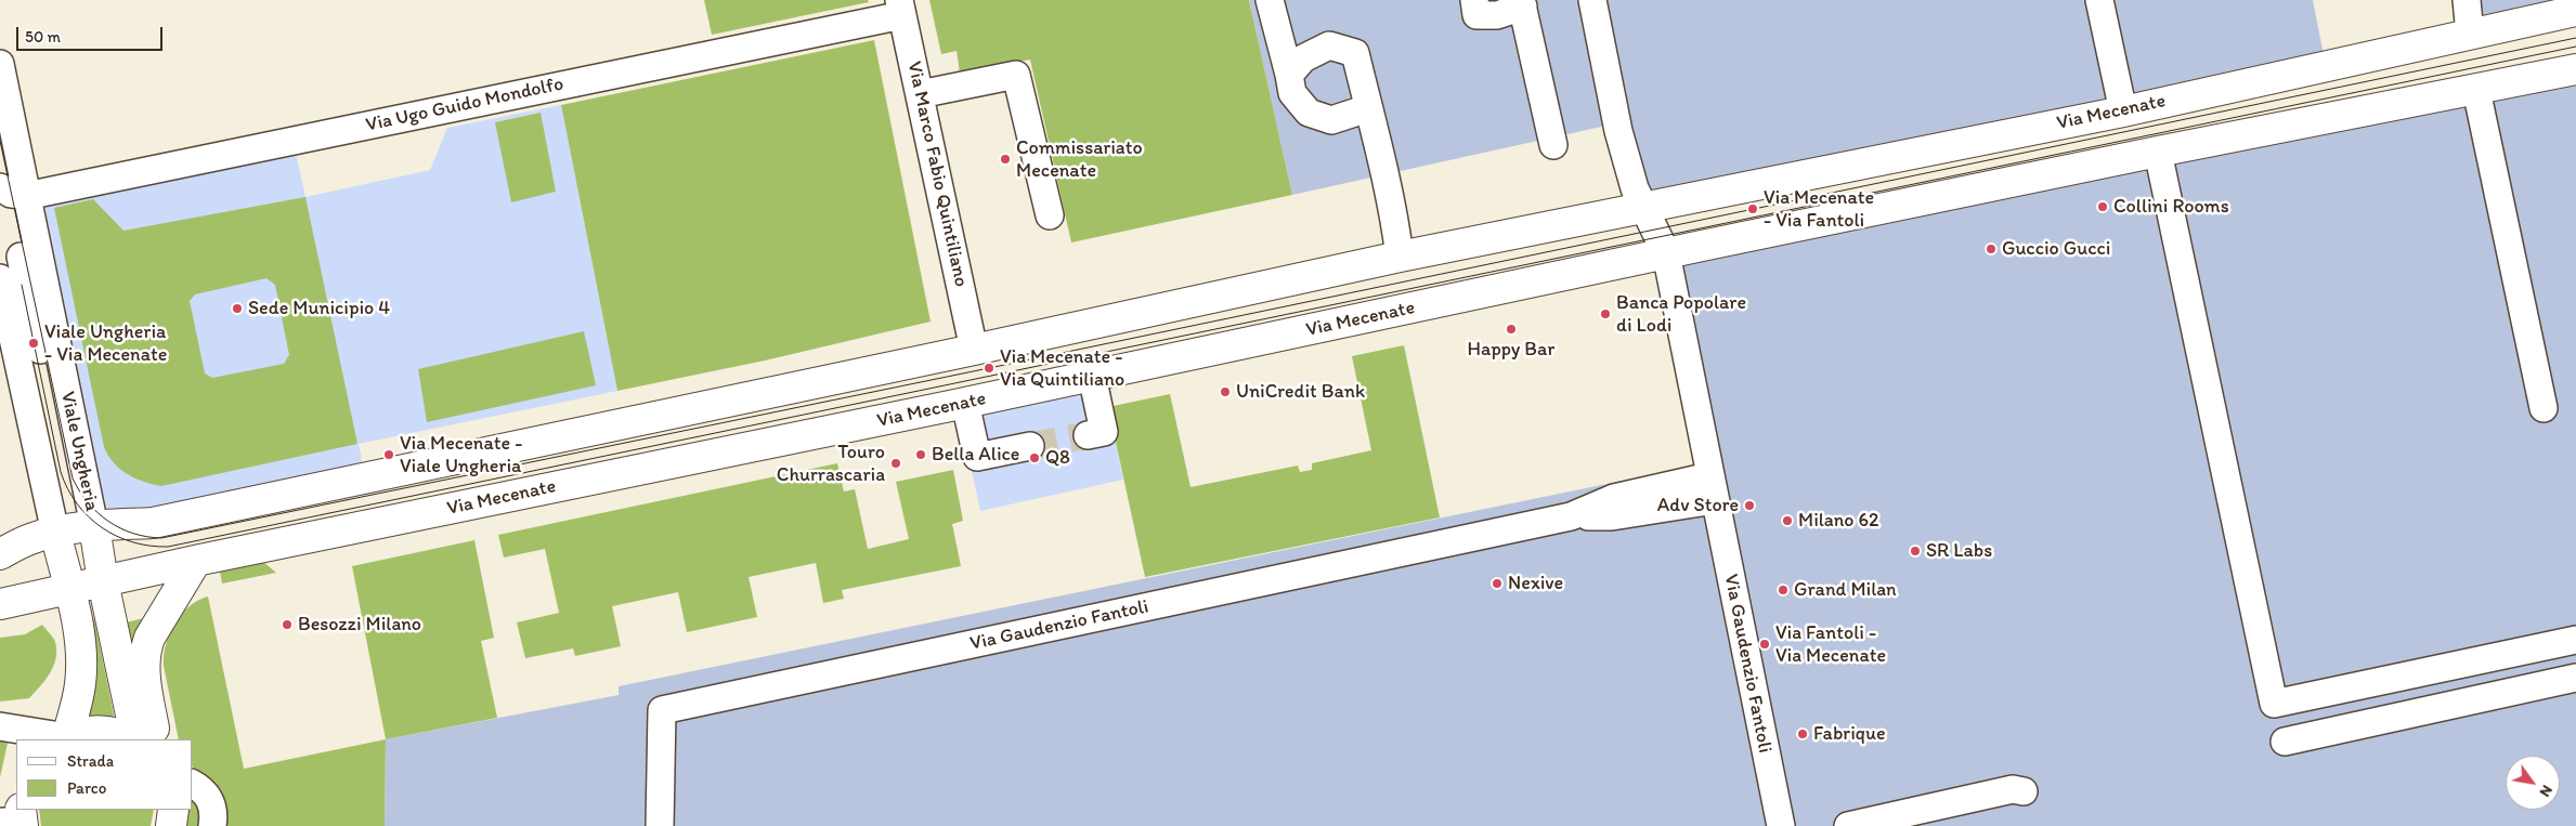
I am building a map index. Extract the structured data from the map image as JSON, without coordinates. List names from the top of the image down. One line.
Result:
{"streets":{"main road":["Via Mecenate"],"street":["Via Ugo Guido Mondolfo","Via Marco Fabio Quintiliano","Viale Ungheria","Via Gaudenzio Fantoli"]},"crossings":[["Via Ugo Guido Mondolfo","Via Marco Fabio Quintiliano"],["Via Ugo Guido Mondolfo","Viale Ungheria"],["Via Mecenate","Via Marco Fabio Quintiliano"],["Via Mecenate","Viale Ungheria"],["Via Mecenate","Via Gaudenzio Fantoli"]],"places":["Commissariato Mecenate","Collini Rooms","Via Mecenate - Via Fantoli","Guccio Gucci","Sede Municipio 4","Banca Popolare di Lodi","Happy Bar","Viale Ungheria - Via Mecenate","Via Mecenate - Via Quintiliano","UniCredit Bank","Via Mecenate - Viale Ungheria","Bella Alice","Q8","Touro Churrascaria","Adv Store","Milano 62","SR Labs","Nexive","Grand Milan","Besozzi Milano","Via Fantoli - Via Mecenate","Fabrique"],"legend":["Strada","Parco"],"scale_bar":"50 m","north":"bottom right"}
